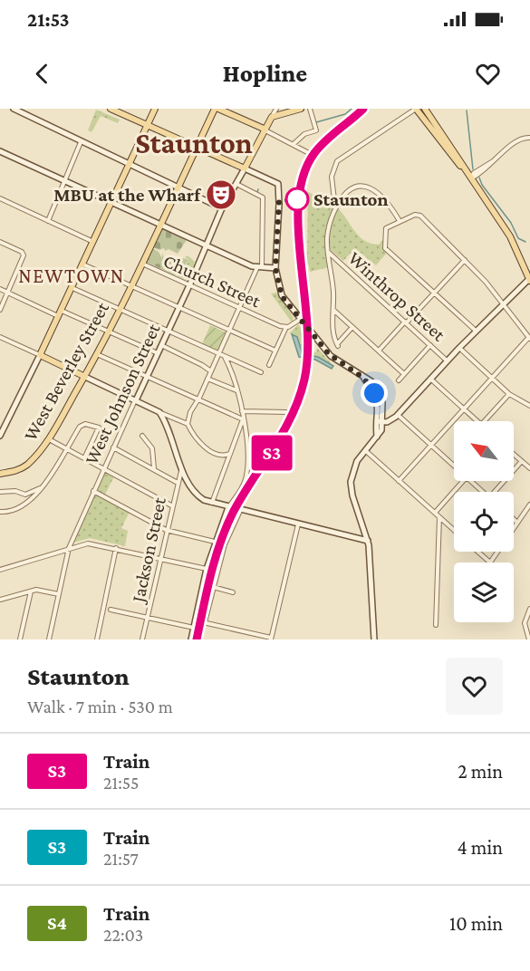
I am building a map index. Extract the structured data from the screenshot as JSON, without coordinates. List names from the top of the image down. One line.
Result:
{"streets":{"main road":["West Beverley Street"],"street":["Church Street","Winthrop Street","West Johnson Street","Jackson Street"]},"crossings":[["Church Street","West Beverley Street"],["Church Street","West Johnson Street"]],"districts":["Staunton","NEWTOWN"],"places":{"theatre":["MBU at the Wharf"],"other":["Staunton"]},"north":"top left","page":{"status":"21:53","header":"Hopline","on_map":"S3","heading":["Staunton","Walk · 7 min · 530 m"],"list":[{"mark":"S3","name":"Train","note":"21:55","value":"2 min"},{"mark":"S3","name":"Train","note":"21:57","value":"4 min"},{"mark":"S4","name":"Train","note":"22:03","value":"10 min"}]}}
